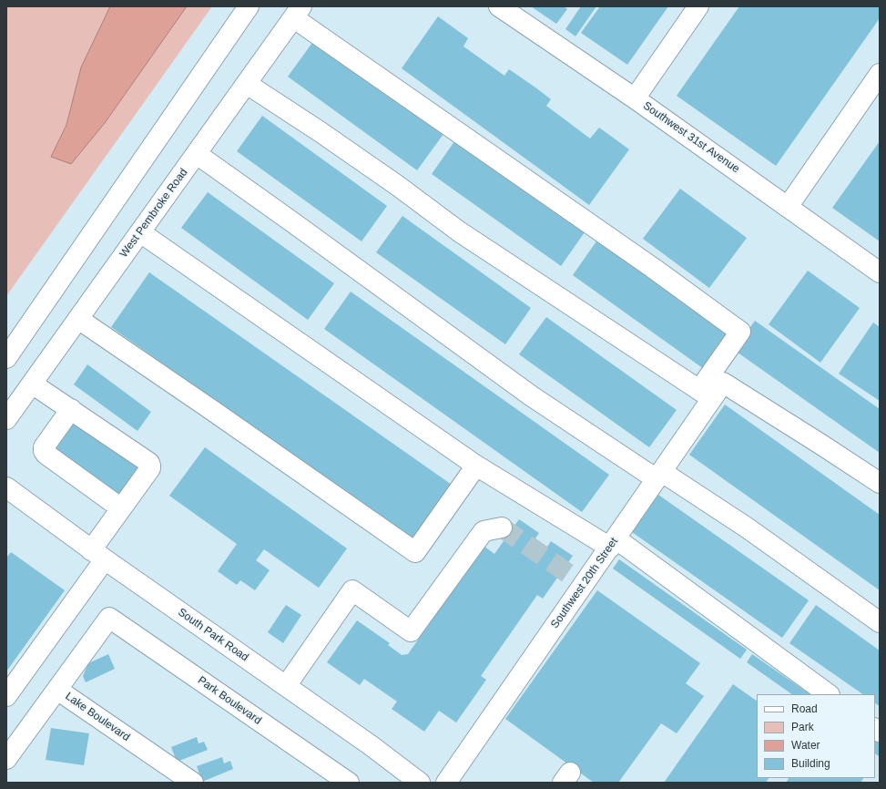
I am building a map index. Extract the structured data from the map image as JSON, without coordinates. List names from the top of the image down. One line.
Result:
{"streets":{"street":["Southwest 31st Avenue","West Pembroke Road","Southwest 20th Street","South Park Road","Park Boulevard","Lake Boulevard"]},"crossings":[["West Pembroke Road","Southwest 20th Street"],["Park Boulevard","Lake Boulevard"]],"legend":["Road","Park","Water","Building"]}
